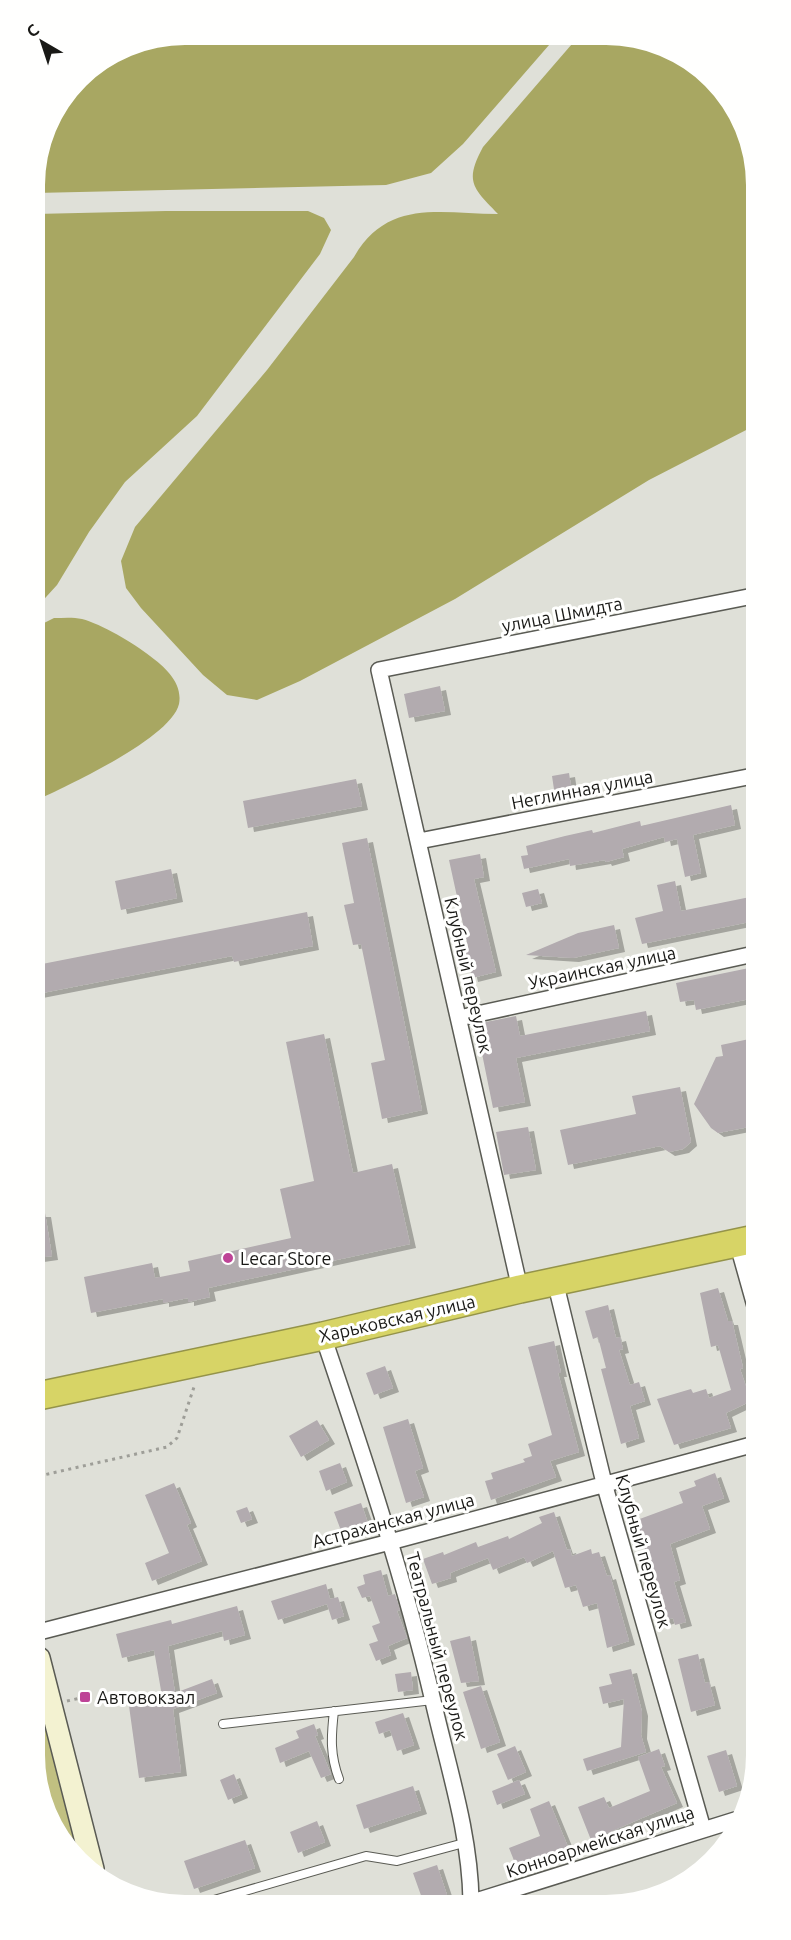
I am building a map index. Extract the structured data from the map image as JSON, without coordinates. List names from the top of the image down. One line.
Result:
{"streets":{"highway":["Харьковская улица"],"street":["улица Шмидта","Неглинная улица","Украинская улица","Клубный переулок","Астраханская улица","Театральный переулок","Конноармейская улица"]},"crossings":[["улица Шмидта","Клубный переулок"],["Неглинная улица","Клубный переулок"],["Украинская улица","Клубный переулок"],["Клубный переулок","Харьковская улица"],["Клубный переулок","Астраханская улица"],["Клубный переулок","Конноармейская улица"],["Харьковская улица","Театральный переулок"],["Астраханская улица","Театральный переулок"]],"places":{"other":["Lecar Store"],"transit":["Автовокзал"]},"north":"top left"}
